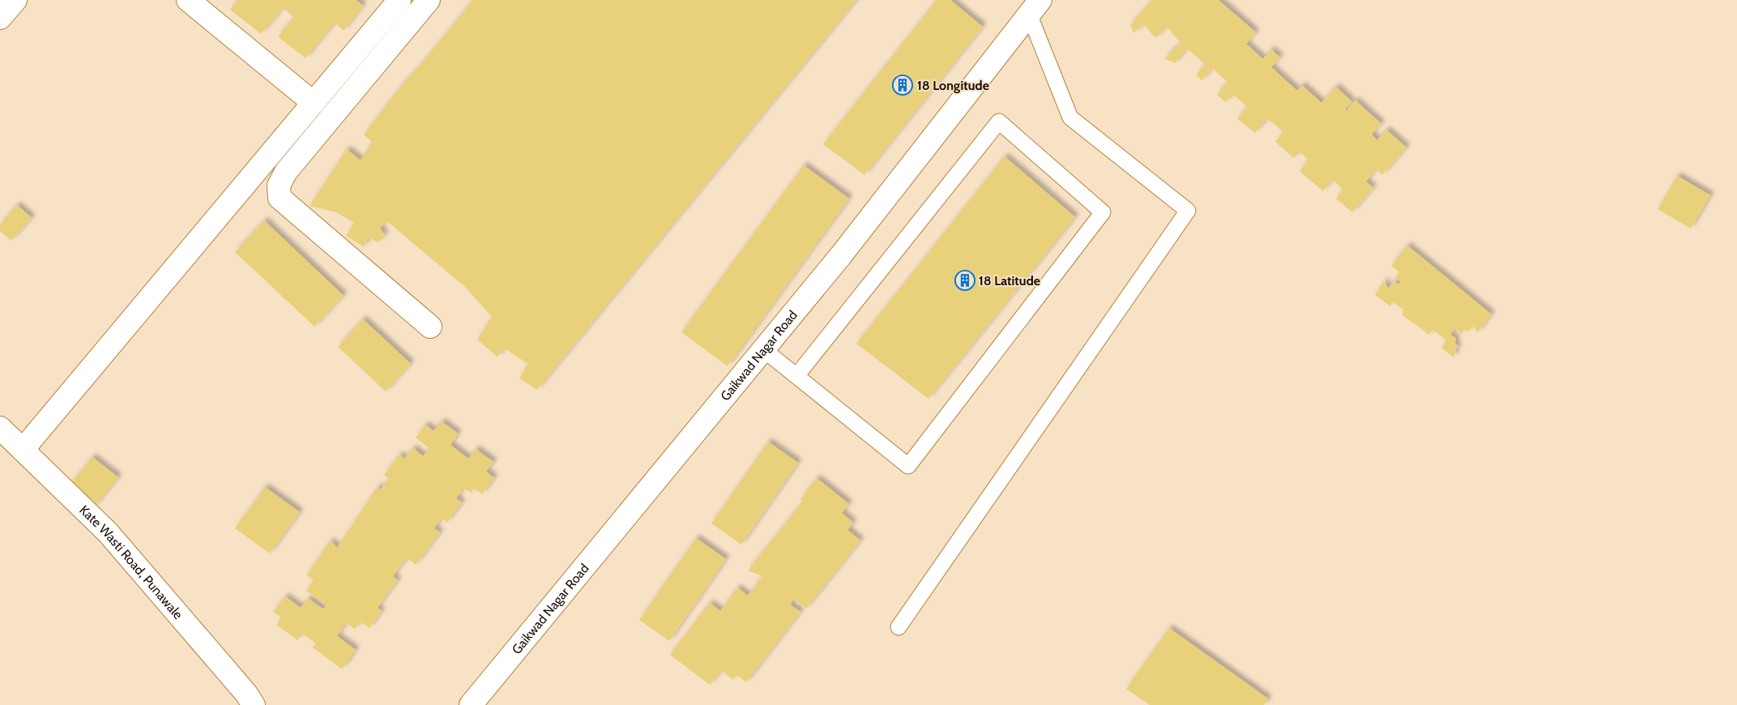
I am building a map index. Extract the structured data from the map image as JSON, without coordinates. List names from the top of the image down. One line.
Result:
{"streets":{"street":["Gaikwad Nagar Road","Kate Wasti Road, Punawale"]},"places":{"building":["18 Longitude","18 Latitude"]}}
